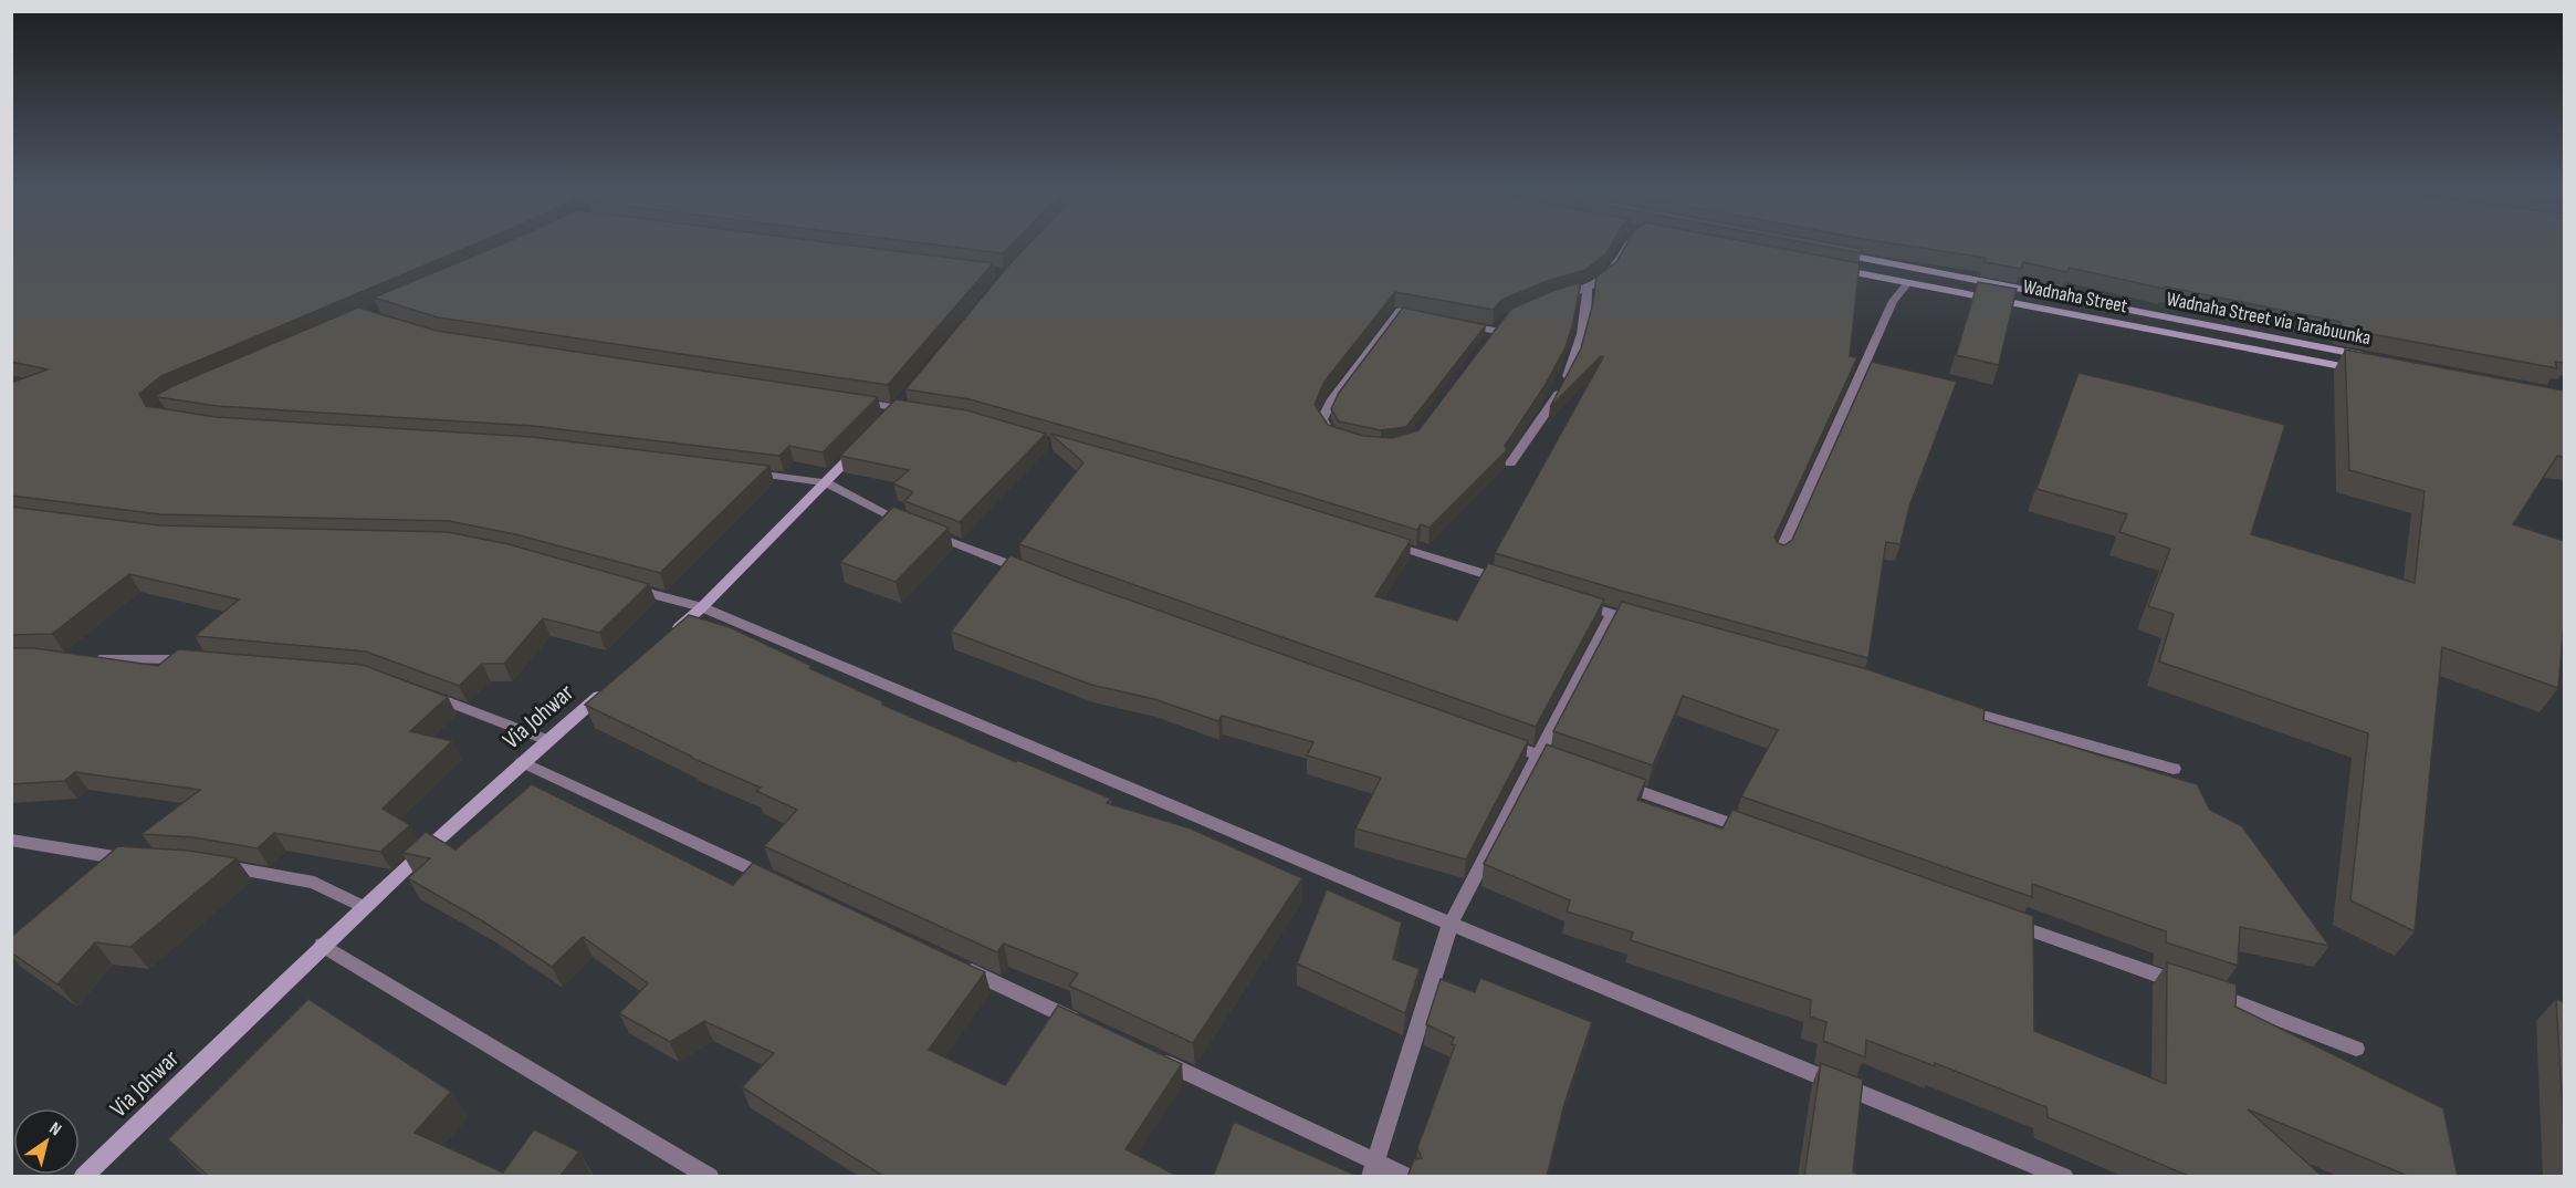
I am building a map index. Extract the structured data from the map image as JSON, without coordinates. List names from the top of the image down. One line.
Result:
{"streets":{"main road":["Wadnaha Street","Wadnaha Street via Tarabuunka","Via Johwar"]},"north":"top right"}
